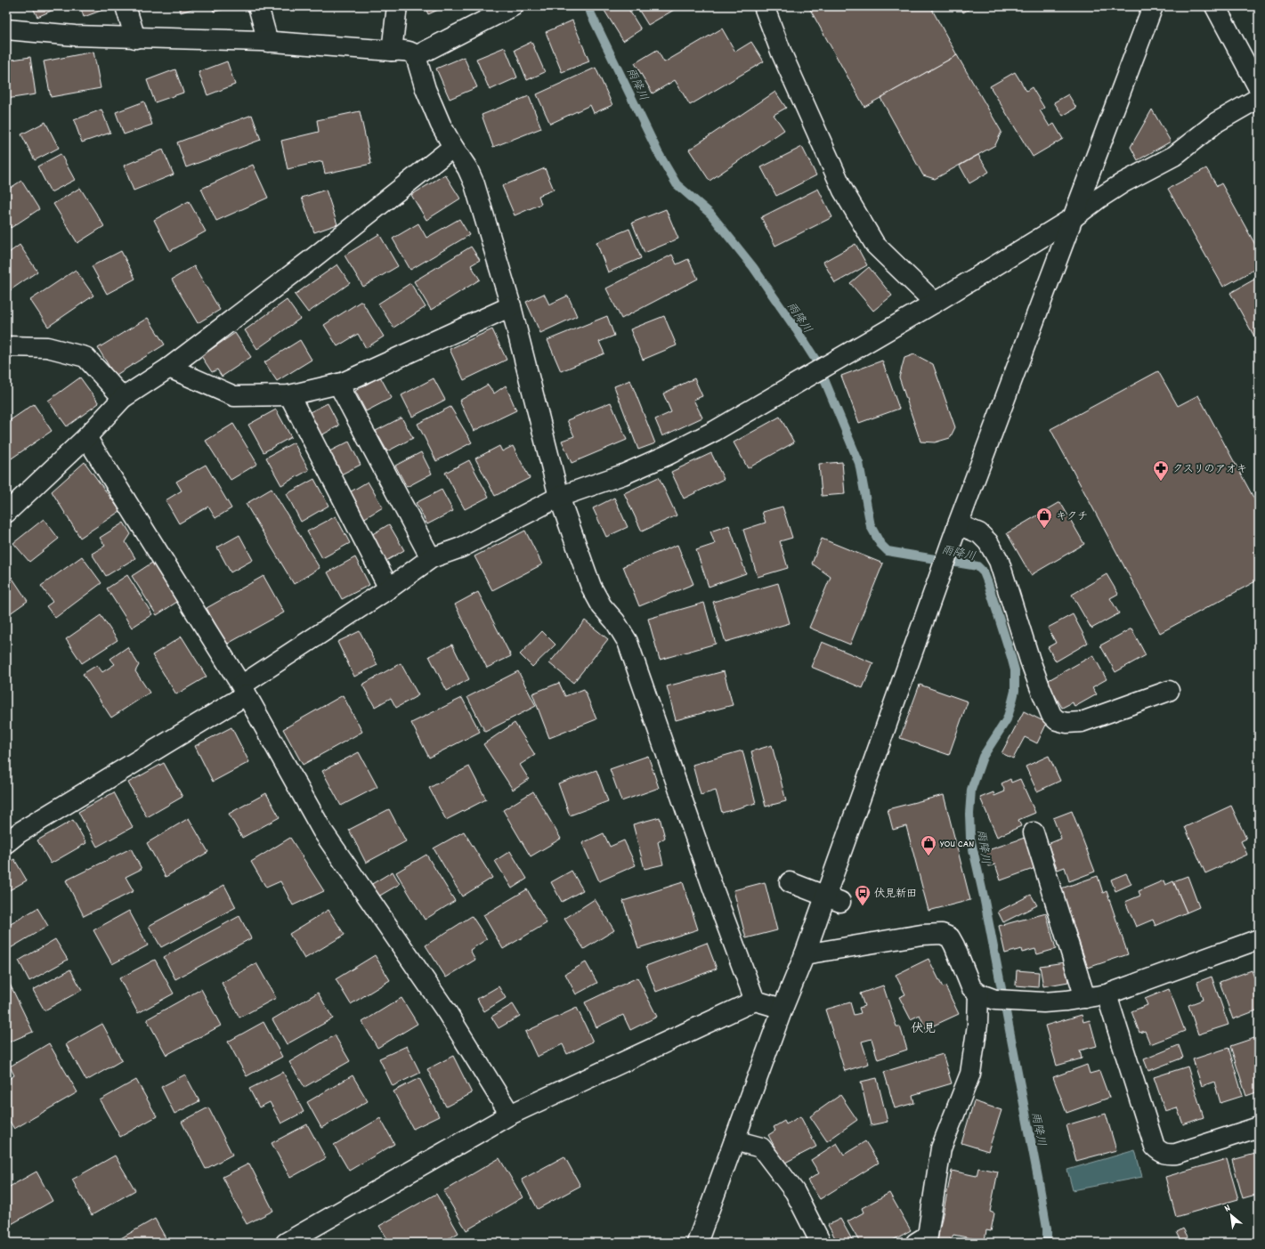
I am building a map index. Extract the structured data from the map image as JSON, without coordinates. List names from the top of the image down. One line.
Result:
{"districts":["伏見"],"water":["雨降川"],"places":{"pharmacy":["クスリのアオキ"],"shop":["キクチ","YOU CAN"],"bus stop":["伏見新田"]},"north":"top left"}
